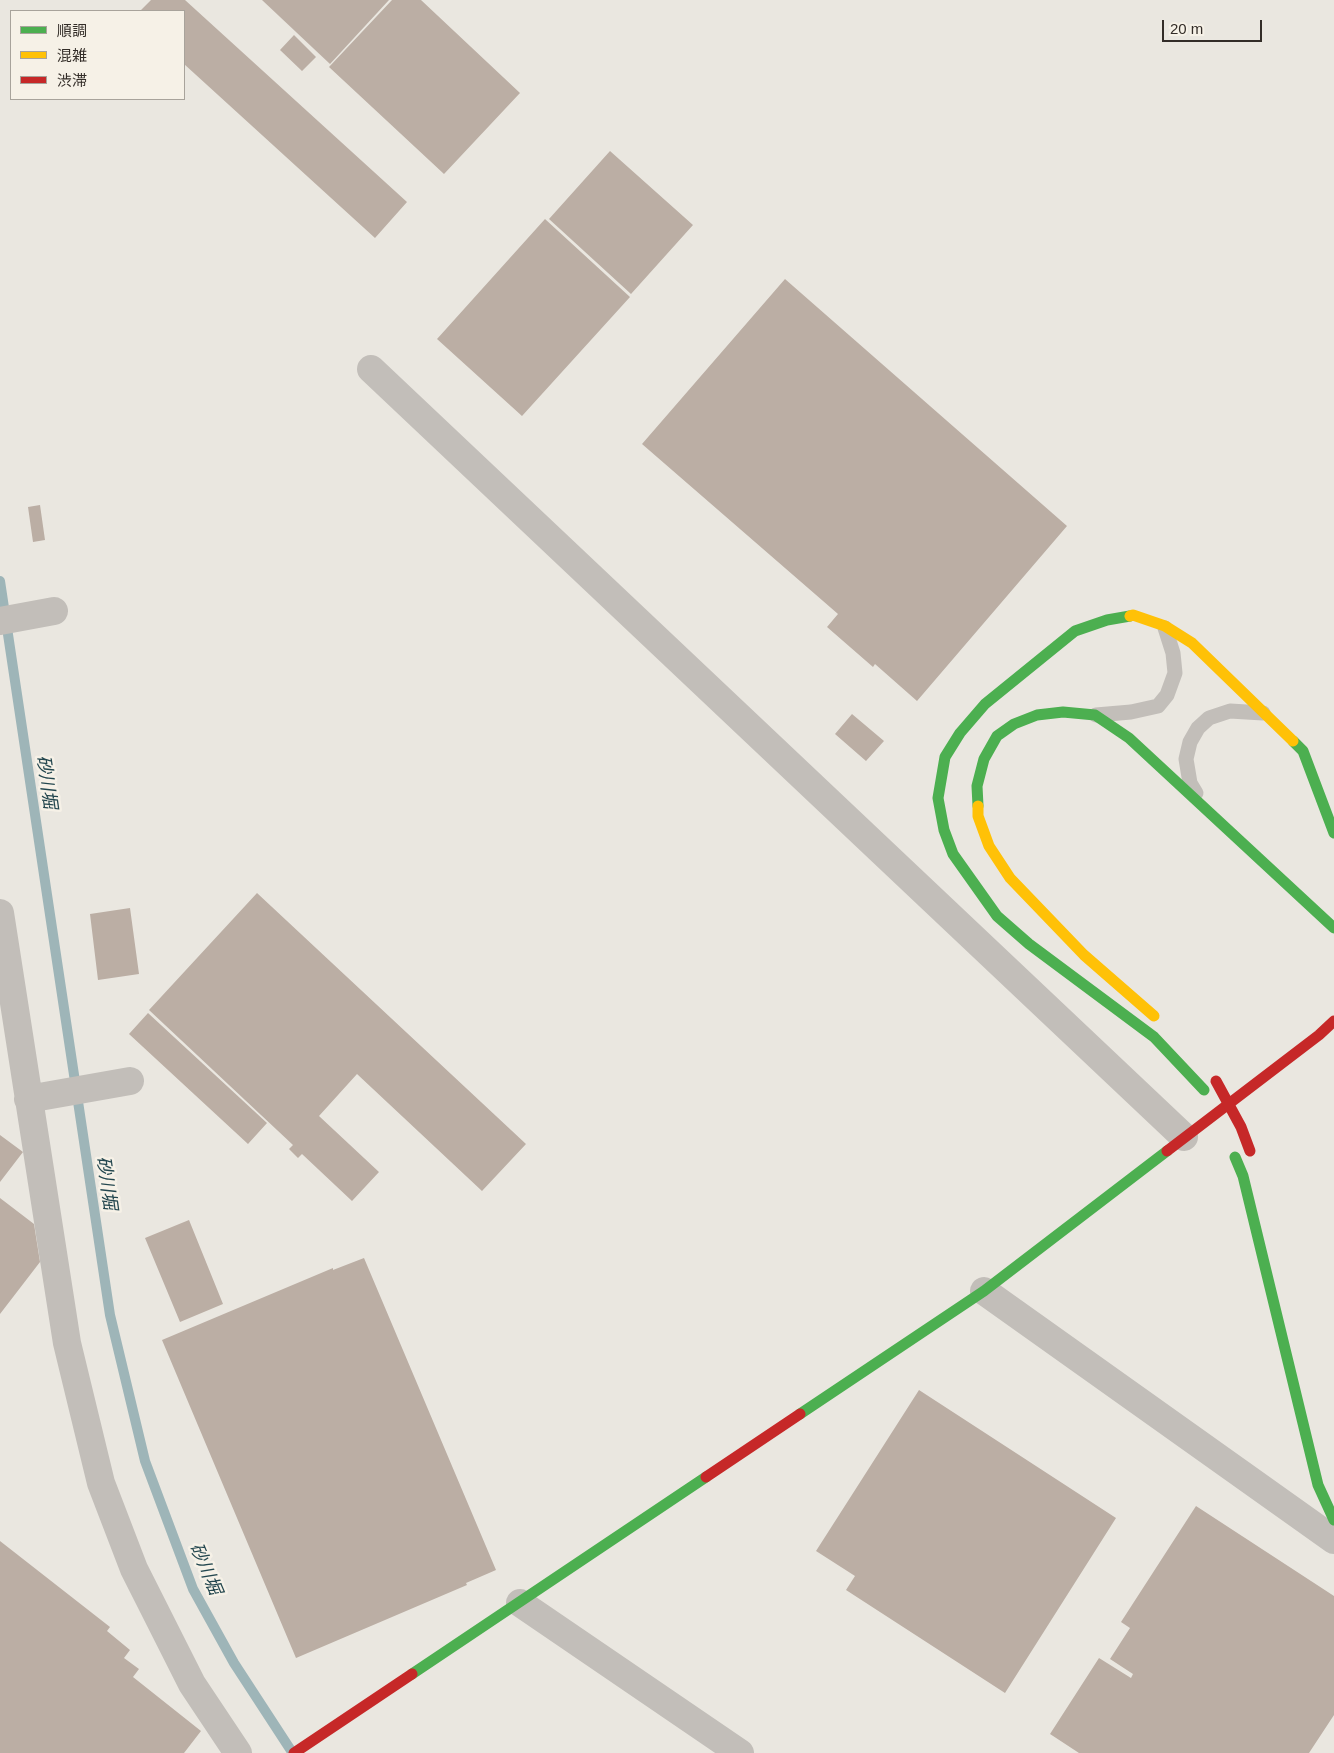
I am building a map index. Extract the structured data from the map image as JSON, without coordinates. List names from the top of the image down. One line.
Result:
{"water":["砂川堀"],"legend":["順調","混雑","渋滞"],"scale_bar":"20 m"}
